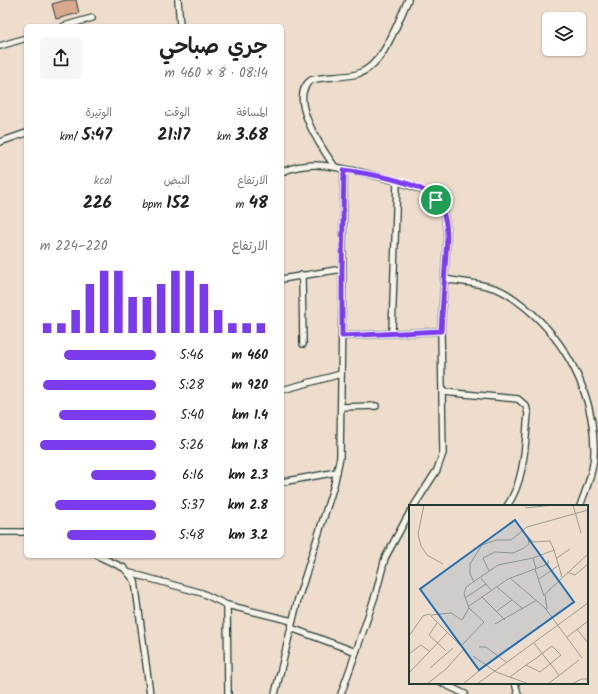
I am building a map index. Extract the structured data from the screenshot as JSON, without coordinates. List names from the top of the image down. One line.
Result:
{"page":{"heading":["جري صباحي","08:14 · 8 × 460 m"],"stats":[["المسافة","3.68 km"],["الوقت","21:17"],["الوتيرة","5:47 /km"],["الارتفاع","48 m"],["النبض","152 bpm"],["kcal","226"]],"chart":["الارتفاع","220–224 m"],"list":[{"name":"460 m","note":"5:46"},{"name":"920 m","note":"5:28"},{"name":"1.4 km","note":"5:40"},{"name":"1.8 km","note":"5:26"},{"name":"2.3 km","note":"6:16"},{"name":"2.8 km","note":"5:37"},{"name":"3.2 km","note":"5:48"}]}}
